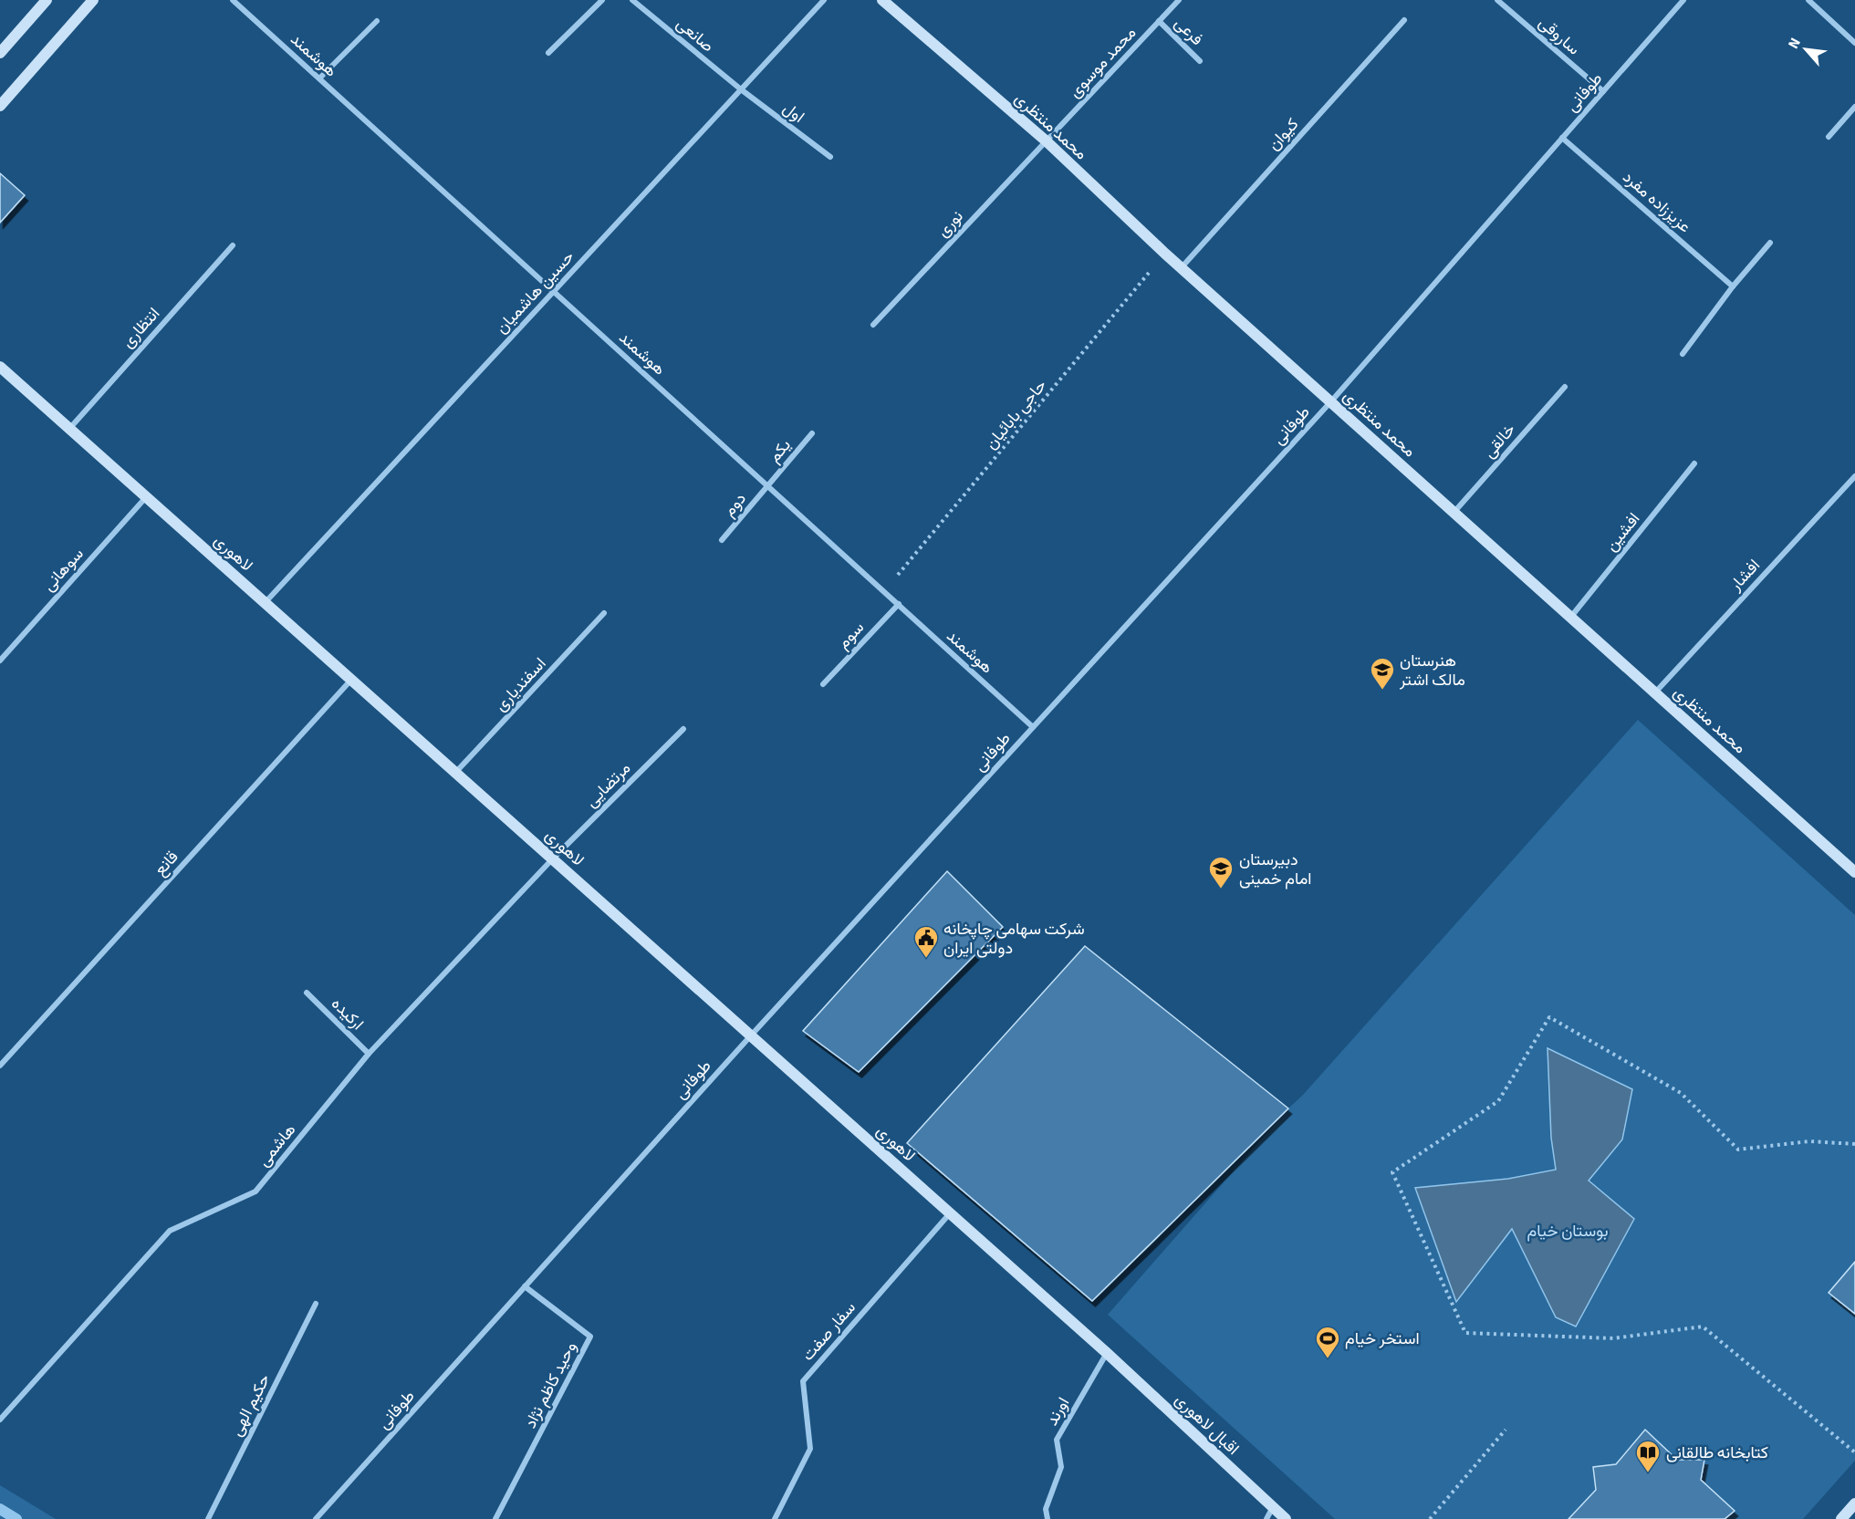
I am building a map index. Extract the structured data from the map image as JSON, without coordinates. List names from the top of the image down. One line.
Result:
{"streets":{"main road":["محمد منتظری","لاهوری","اقبال لاهوری"],"street":["فرعی","صانعی","ساروقی","هوشمند","محمد موسوی","طوفانی","اول","کیوان","عزیززاده مفرد","نوری","حسین هاشمیان","انتظاری","خالقی","یکم","دوم","افشین","سوهانی","افشار","سوم","اسفندیاری","مرتضایی","قانع","ارکیده","هاشمی","سفار صفت","وحید کاظم نژاد","حکیم الهی","اورند"],"path":["حاجی بابائیان"]},"crossings":[["فرعی","محمد موسوی"],["صانعی","اول"],["صانعی","حسین هاشمیان"],["ساروقی","طوفانی"],["هوشمند","طوفانی"],["هوشمند","حسین هاشمیان"],["هوشمند","حاجی بابائیان"],["هوشمند","یکم"],["هوشمند","دوم"],["هوشمند","سوم"],["محمد موسوی","محمد منتظری"],["محمد موسوی","نوری"],["طوفانی","محمد منتظری"],["طوفانی","عزیززاده مفرد"],["طوفانی","لاهوری"],["طوفانی","وحید کاظم نژاد"],["اول","حسین هاشمیان"],["محمد منتظری","کیوان"],["محمد منتظری","نوری"],["محمد منتظری","حاجی بابائیان"],["محمد منتظری","خالقی"],["محمد منتظری","افشین"],["محمد منتظری","افشار"],["حسین هاشمیان","لاهوری"],["انتظاری","لاهوری"],["یکم","دوم"],["لاهوری","سوهانی"],["لاهوری","اسفندیاری"],["لاهوری","مرتضایی"],["لاهوری","قانع"],["لاهوری","هاشمی"],["لاهوری","سفار صفت"],["لاهوری","اورند"],["لاهوری","اقبال لاهوری"],["مرتضایی","هاشمی"],["ارکیده","هاشمی"],["اورند","اقبال لاهوری"]],"parks":["بوستان خیام"],"places":{"school or university":["هنرستان مالک اشتر","دبیرستان امام خمینی"],"public building":["شرکت سهامی چاپخانه دولتی ایران"],"sports":["استخر خیام"],"library":["کتابخانه طالقانی"]},"north":"top left"}
